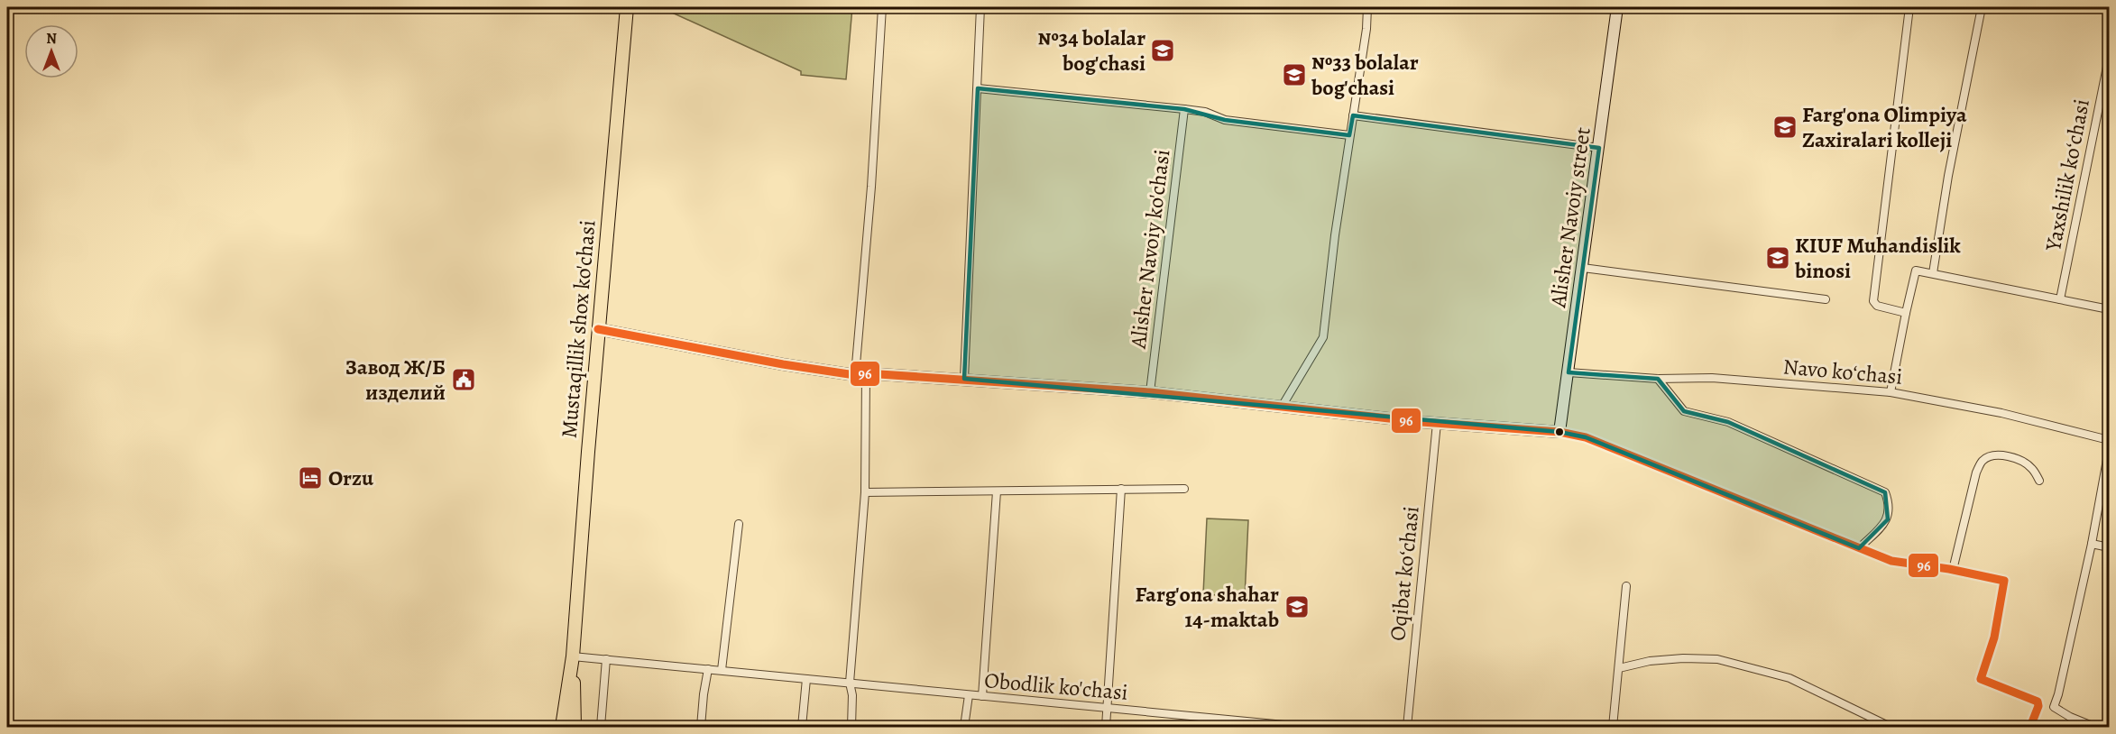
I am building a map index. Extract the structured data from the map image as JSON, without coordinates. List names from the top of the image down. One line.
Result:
{"streets":{"main road":["Mustaqillik shox ko'chasi"],"street":["Yaxshilik koʻchasi","Alisher Navoiy street","Alisher Navoiy ko'chasi","Navo koʻchasi","Oqibat koʻchasi","Obodlik ko'chasi"]},"crossings":[["Alisher Navoiy street","Navo koʻchasi"],["Mustaqillik shox ko'chasi","Obodlik ko'chasi"]],"places":{"school or university":["№34 bolalar bog'chasi","№33 bolalar bog'chasi","Farg'ona Olimpiya Zaxiralari kolleji","KIUF Muhandislik binosi","Farg'ona shahar 14-maktab"],"public building":["Завод Ж/Б изделий"],"hotel":["Orzu"]},"lines":["transit line 96"],"north":"top"}
